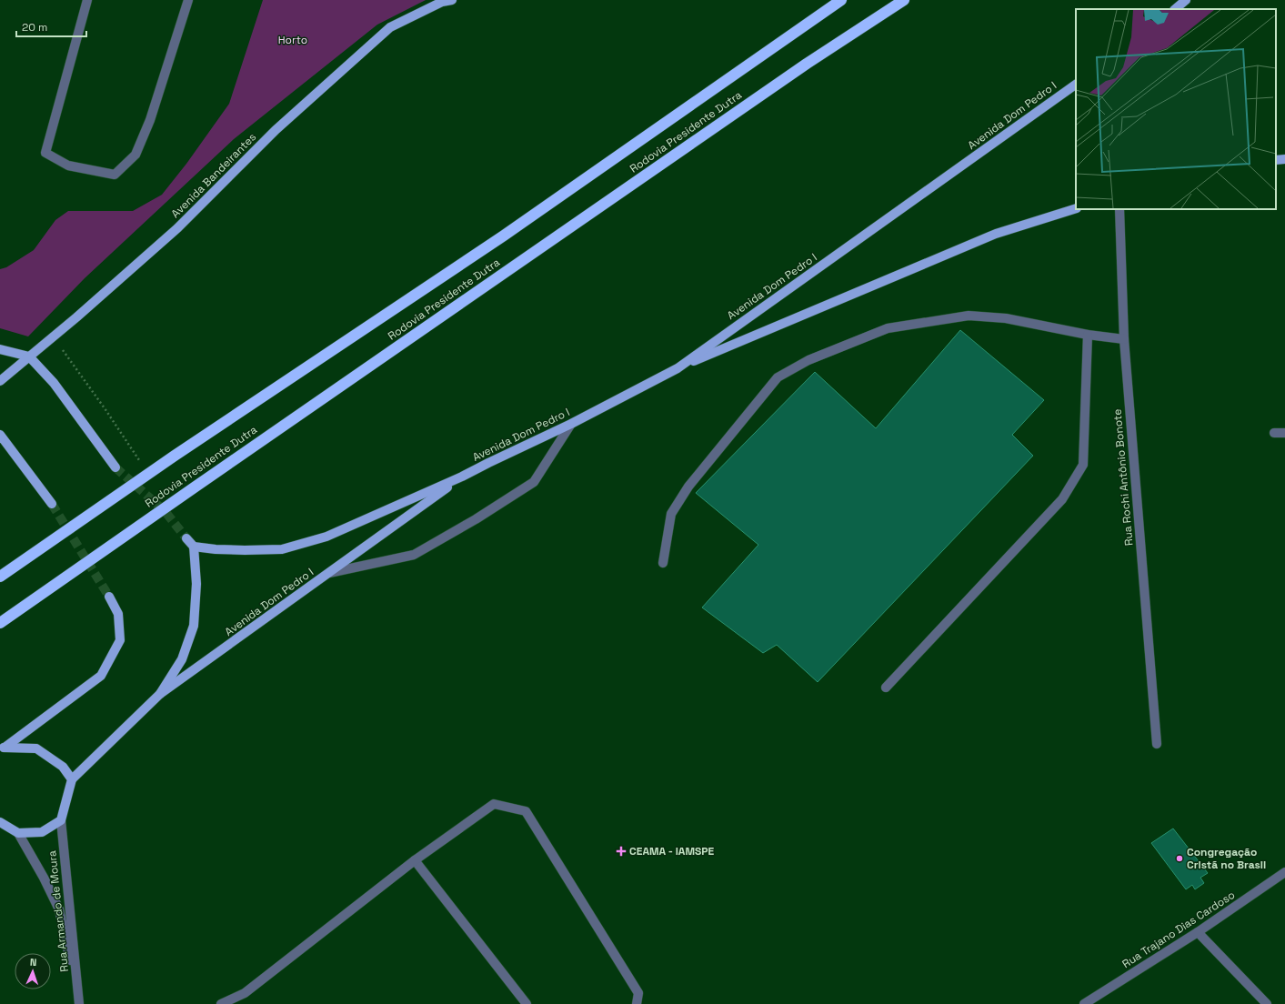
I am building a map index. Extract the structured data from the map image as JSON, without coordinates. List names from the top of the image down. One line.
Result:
{"streets":{"highway":["Rodovia Presidente Dutra"],"main road":["Avenida Dom Pedro I","Avenida Bandeirantes"],"street":["Rua Rochi Antônio Bonote","Rua Armando de Moura","Rua Trajano Dias Cardoso"]},"parks":["Horto"],"places":{"health":["CEAMA - IAMSPE"],"other":["Congregação Cristã no Brasil"]},"scale_bar":"20 m","north":"top"}
